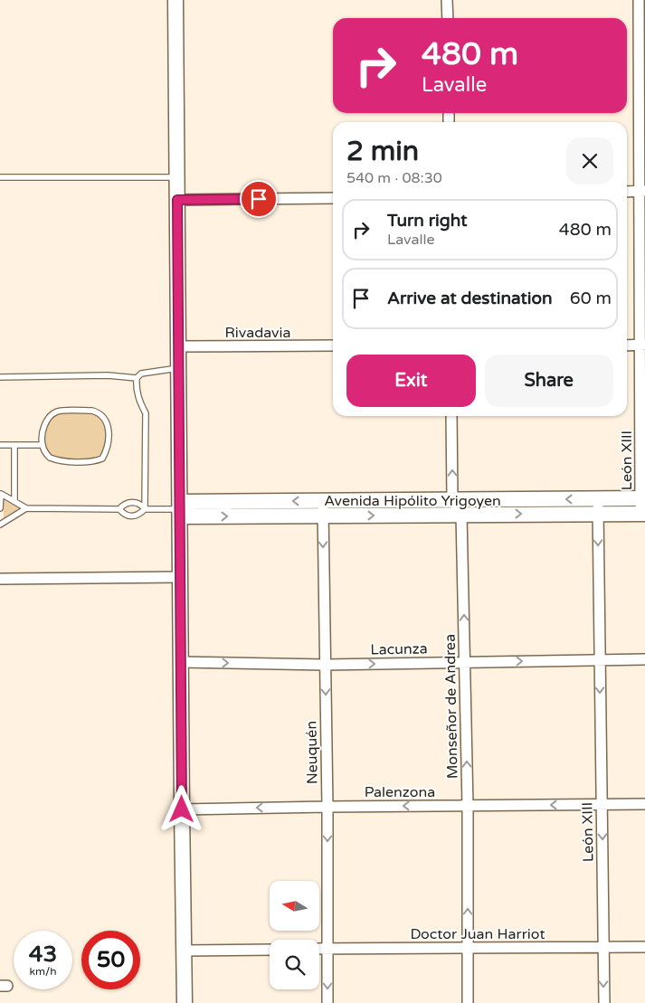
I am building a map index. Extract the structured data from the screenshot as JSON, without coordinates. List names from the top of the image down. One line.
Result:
{"streets":{"main road":["Avenida Hipólito Yrigoyen"],"street":["Rivadavia","León XIII","Lacunza","Monseñor de Andrea","Neuquén","Palenzona","Doctor Juan Harriot"]},"crossings":[["León XIII","Avenida Hipólito Yrigoyen"],["León XIII","Lacunza"],["León XIII","Palenzona"],["León XIII","Doctor Juan Harriot"],["Avenida Hipólito Yrigoyen","Monseñor de Andrea"],["Avenida Hipólito Yrigoyen","Neuquén"],["Lacunza","Monseñor de Andrea"],["Lacunza","Neuquén"],["Monseñor de Andrea","Palenzona"],["Monseñor de Andrea","Doctor Juan Harriot"],["Neuquén","Palenzona"],["Neuquén","Doctor Juan Harriot"]],"one_way":["León XIII","Lacunza","Monseñor de Andrea","Neuquén","Palenzona"],"north":"left","page":{"turn":["480 m","Lavalle"],"heading":["2 min","540 m · 08:30"],"list":[{"name":"Turn right","note":"Lavalle","value":"480 m"},{"name":"Arrive at destination","value":"60 m"}],"buttons":["Exit","Share"],"speed":"43 km/h","limit":"50"}}
